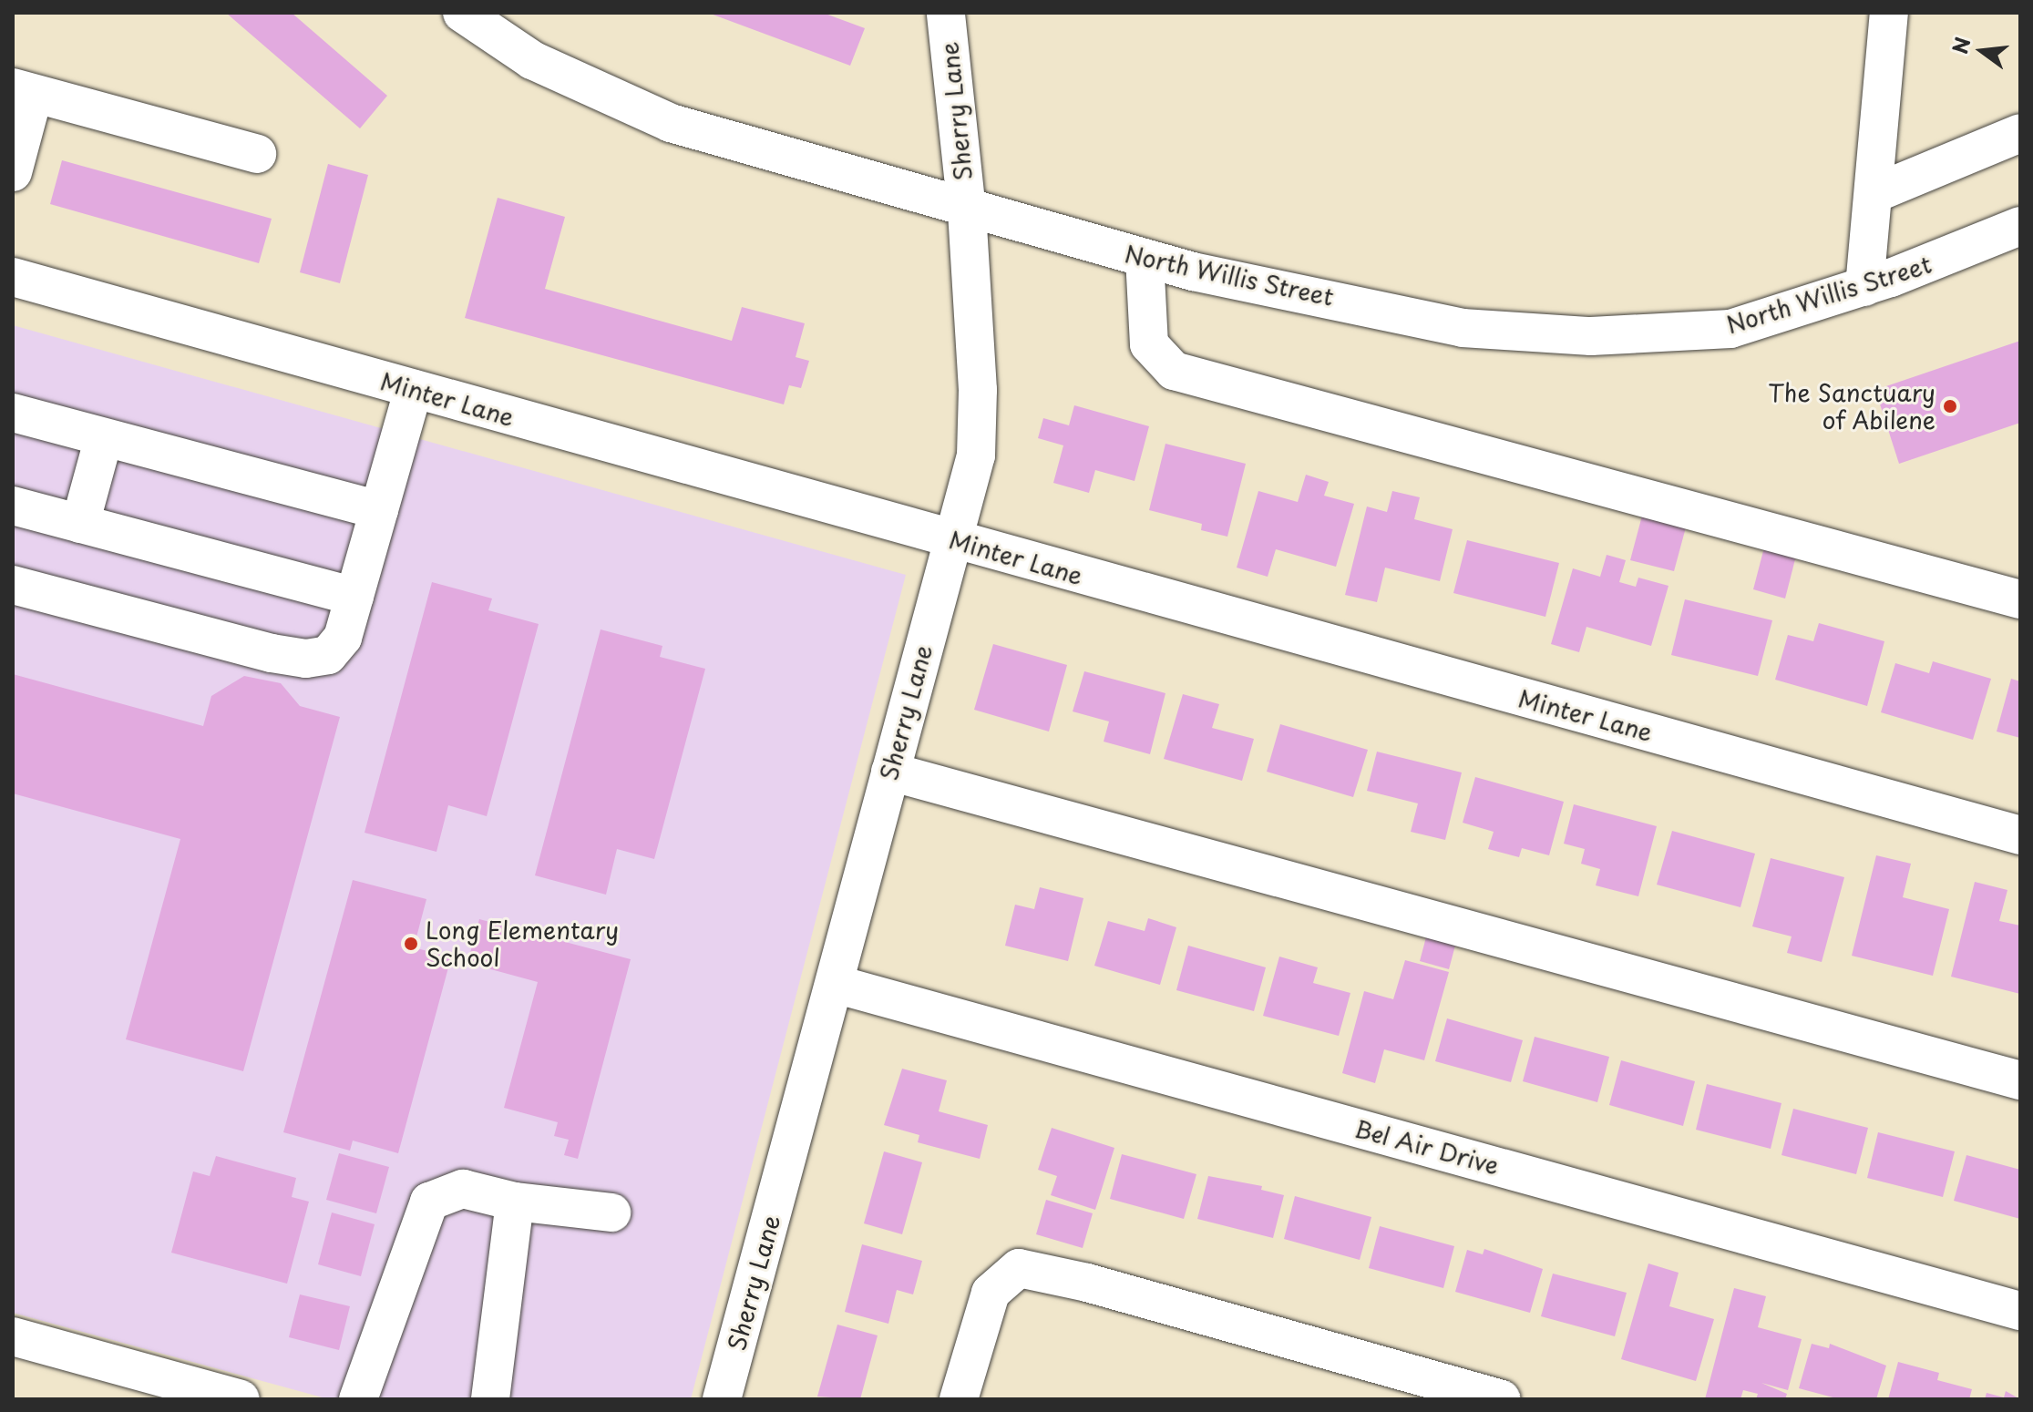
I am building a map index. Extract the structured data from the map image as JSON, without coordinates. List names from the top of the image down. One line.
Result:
{"streets":{"street":["Sherry Lane","North Willis Street","Minter Lane","Bel Air Drive"]},"crossings":[["Sherry Lane","North Willis Street"],["Sherry Lane","Minter Lane"],["Sherry Lane","Bel Air Drive"]],"places":["The Sanctuary of Abilene","Long Elementary School"],"north":"left"}
